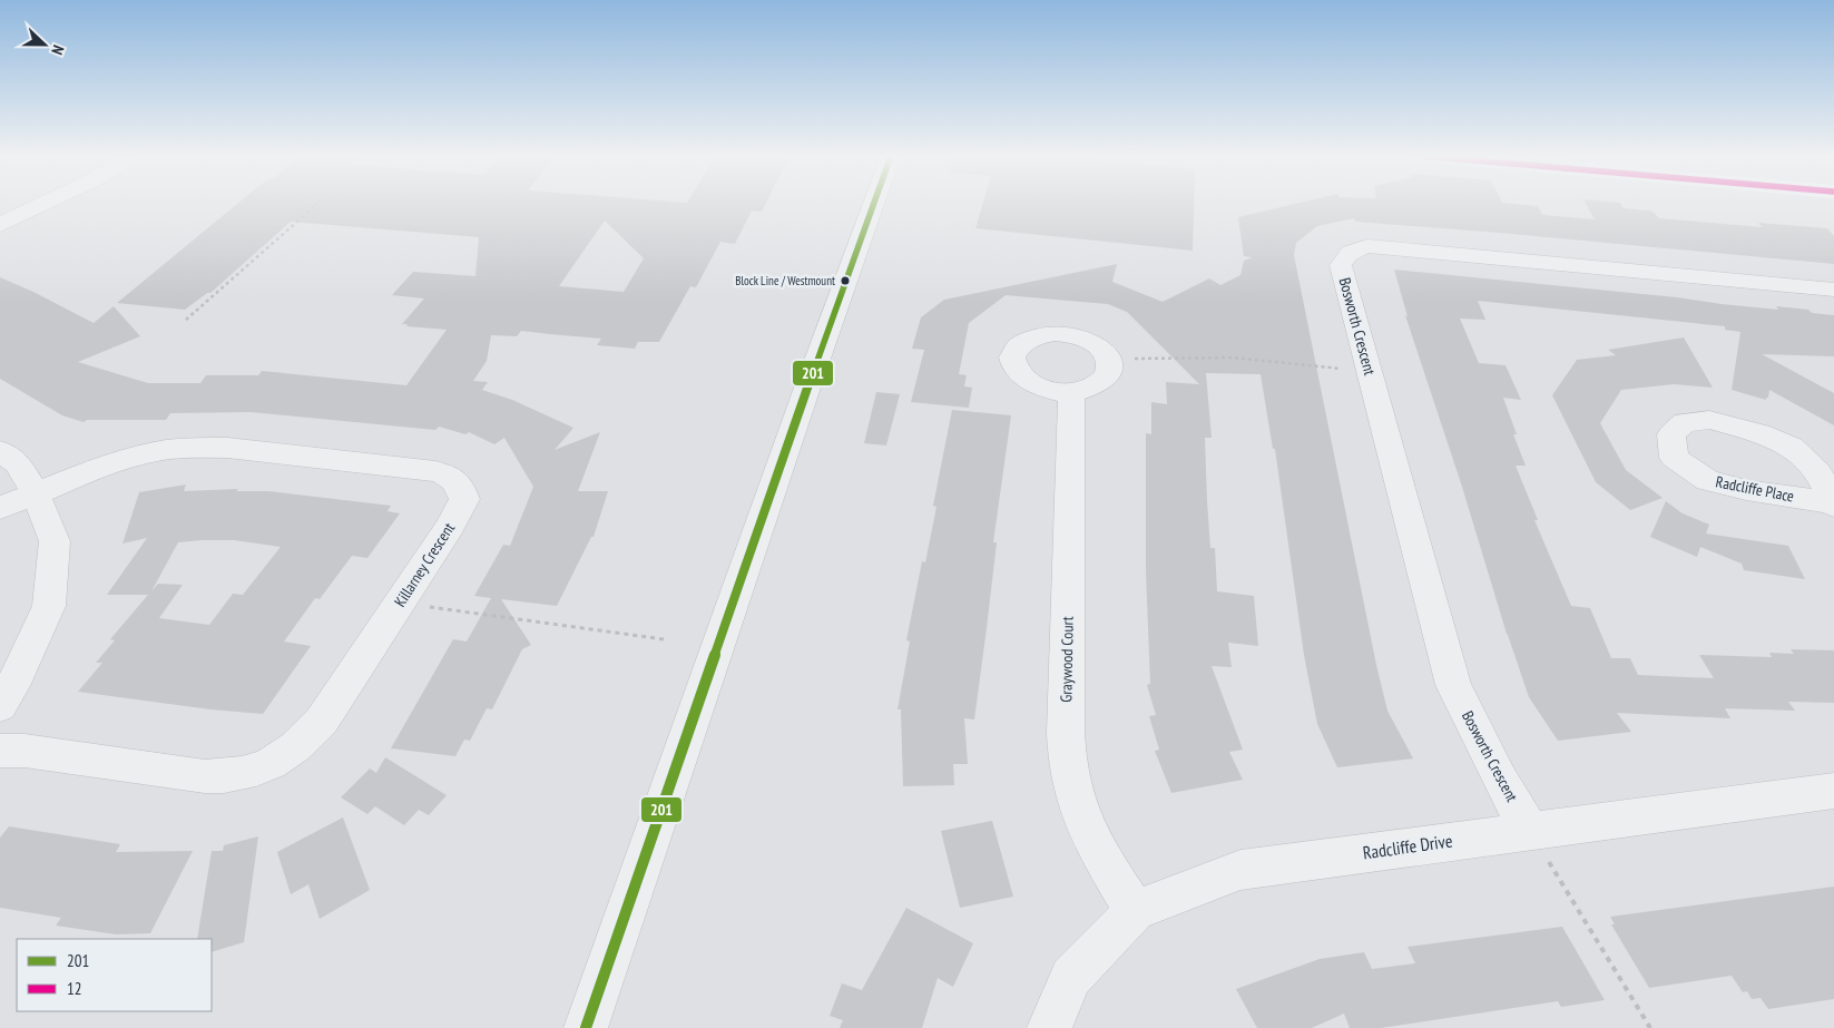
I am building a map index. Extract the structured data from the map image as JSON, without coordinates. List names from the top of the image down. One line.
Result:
{"streets":{"street":["Bosworth Crescent","Radcliffe Place","Killarney Crescent","Graywood Court","Radcliffe Drive"]},"crossings":[["Bosworth Crescent","Radcliffe Drive"],["Graywood Court","Radcliffe Drive"]],"places":["Block Line / Westmount"],"lines":["transit line 201"],"legend":["201","12"],"north":"right"}
